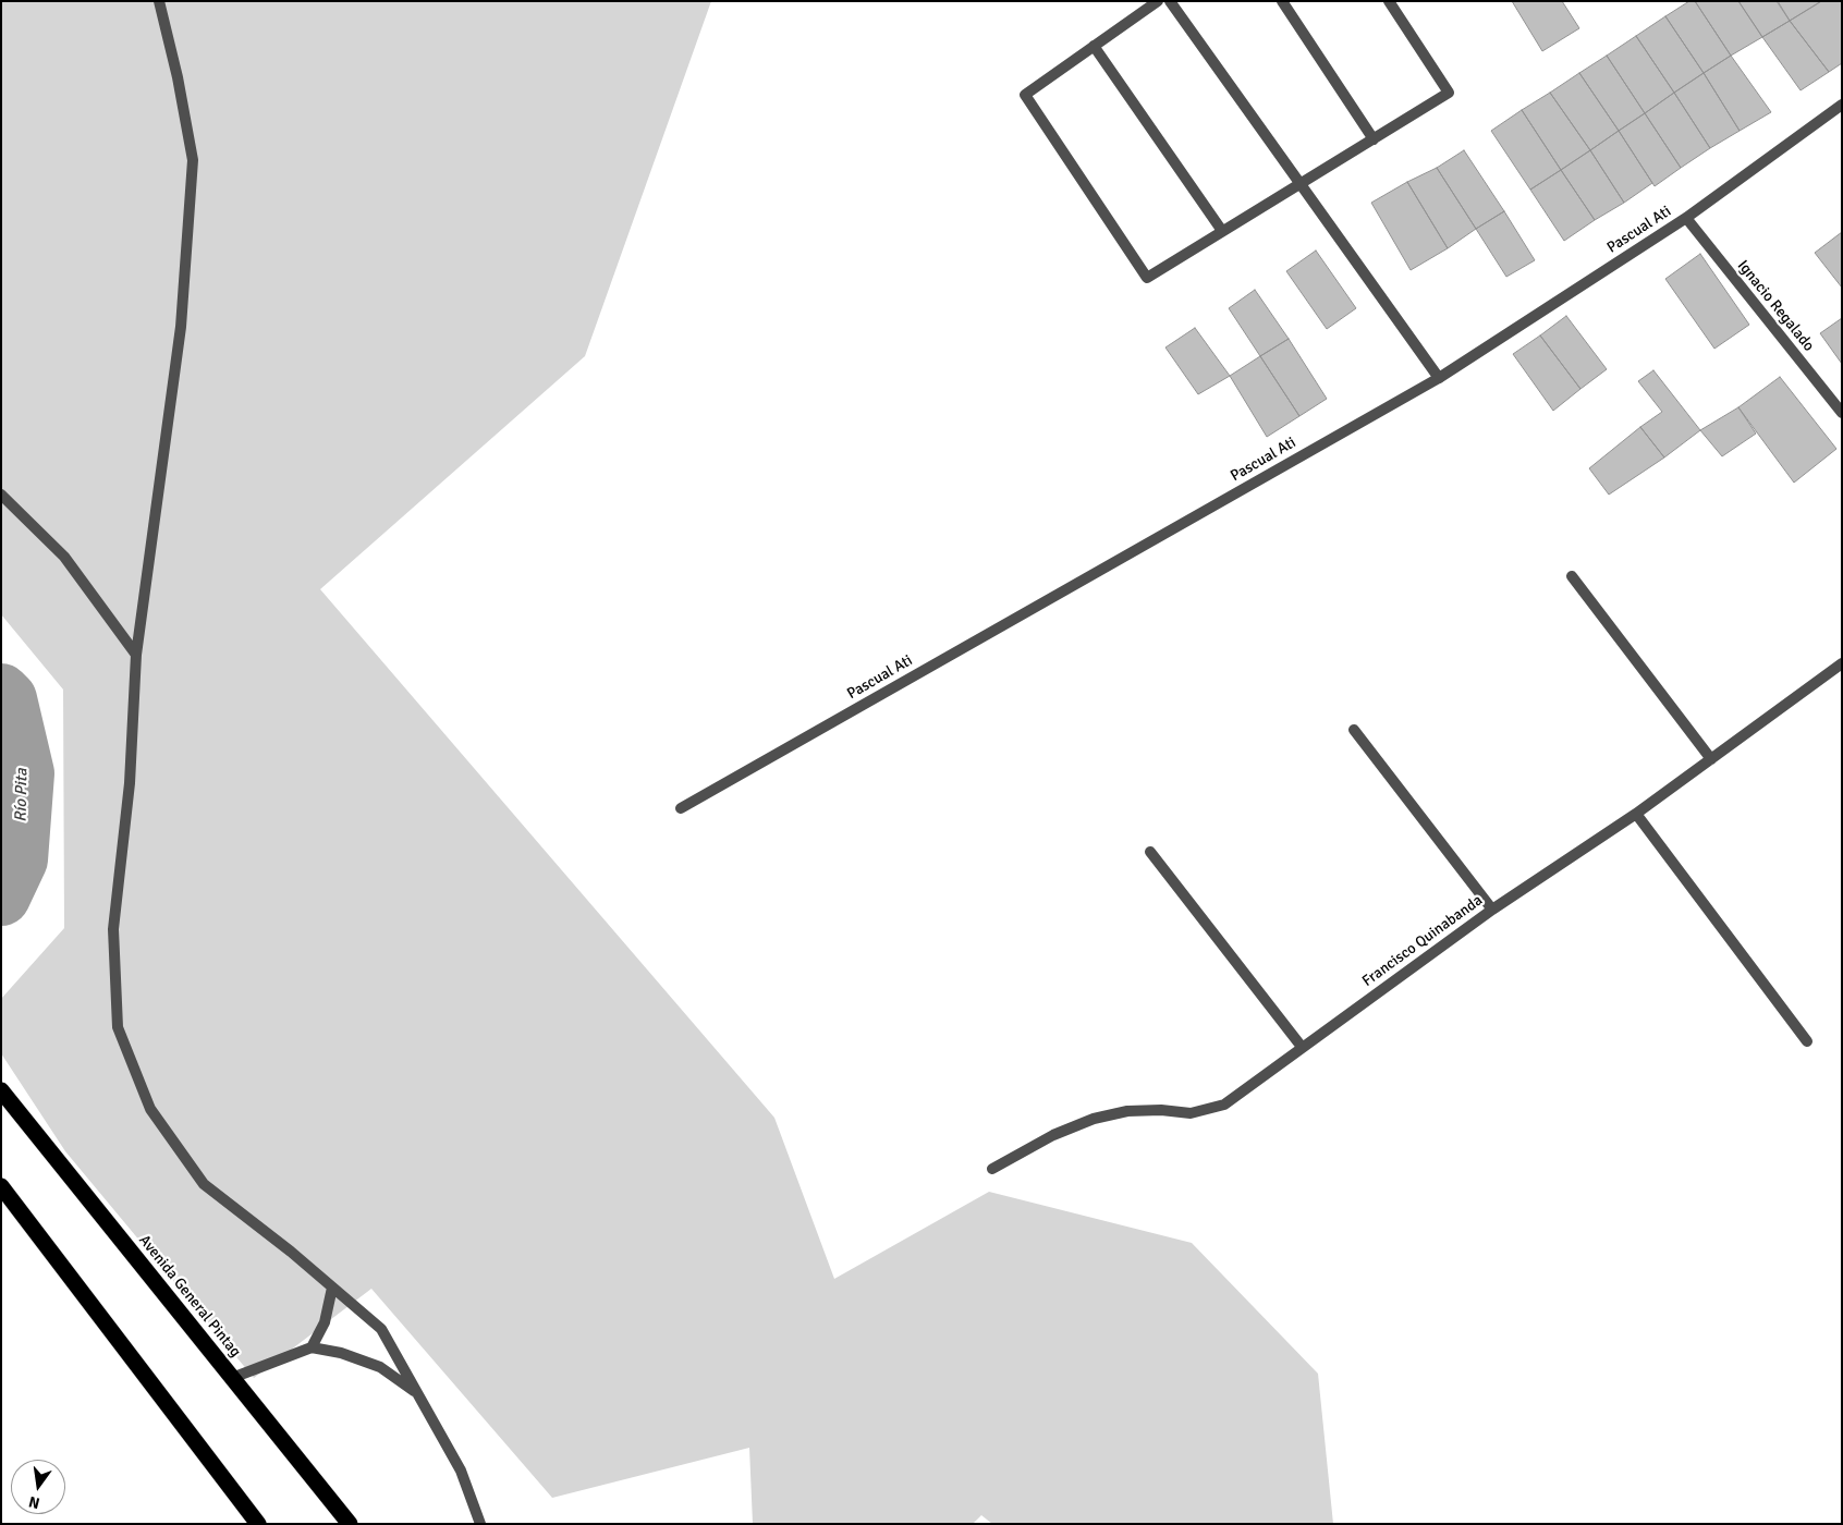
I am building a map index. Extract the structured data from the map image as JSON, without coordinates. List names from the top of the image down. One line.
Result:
{"streets":{"highway":["Avenida General Pintag"],"street":["Pascual Ati","Ignacio Regalado","Francisco Quinabanda"]},"crossings":[["Pascual Ati","Ignacio Regalado"]],"water":["Río Pita"],"north":"bottom"}
